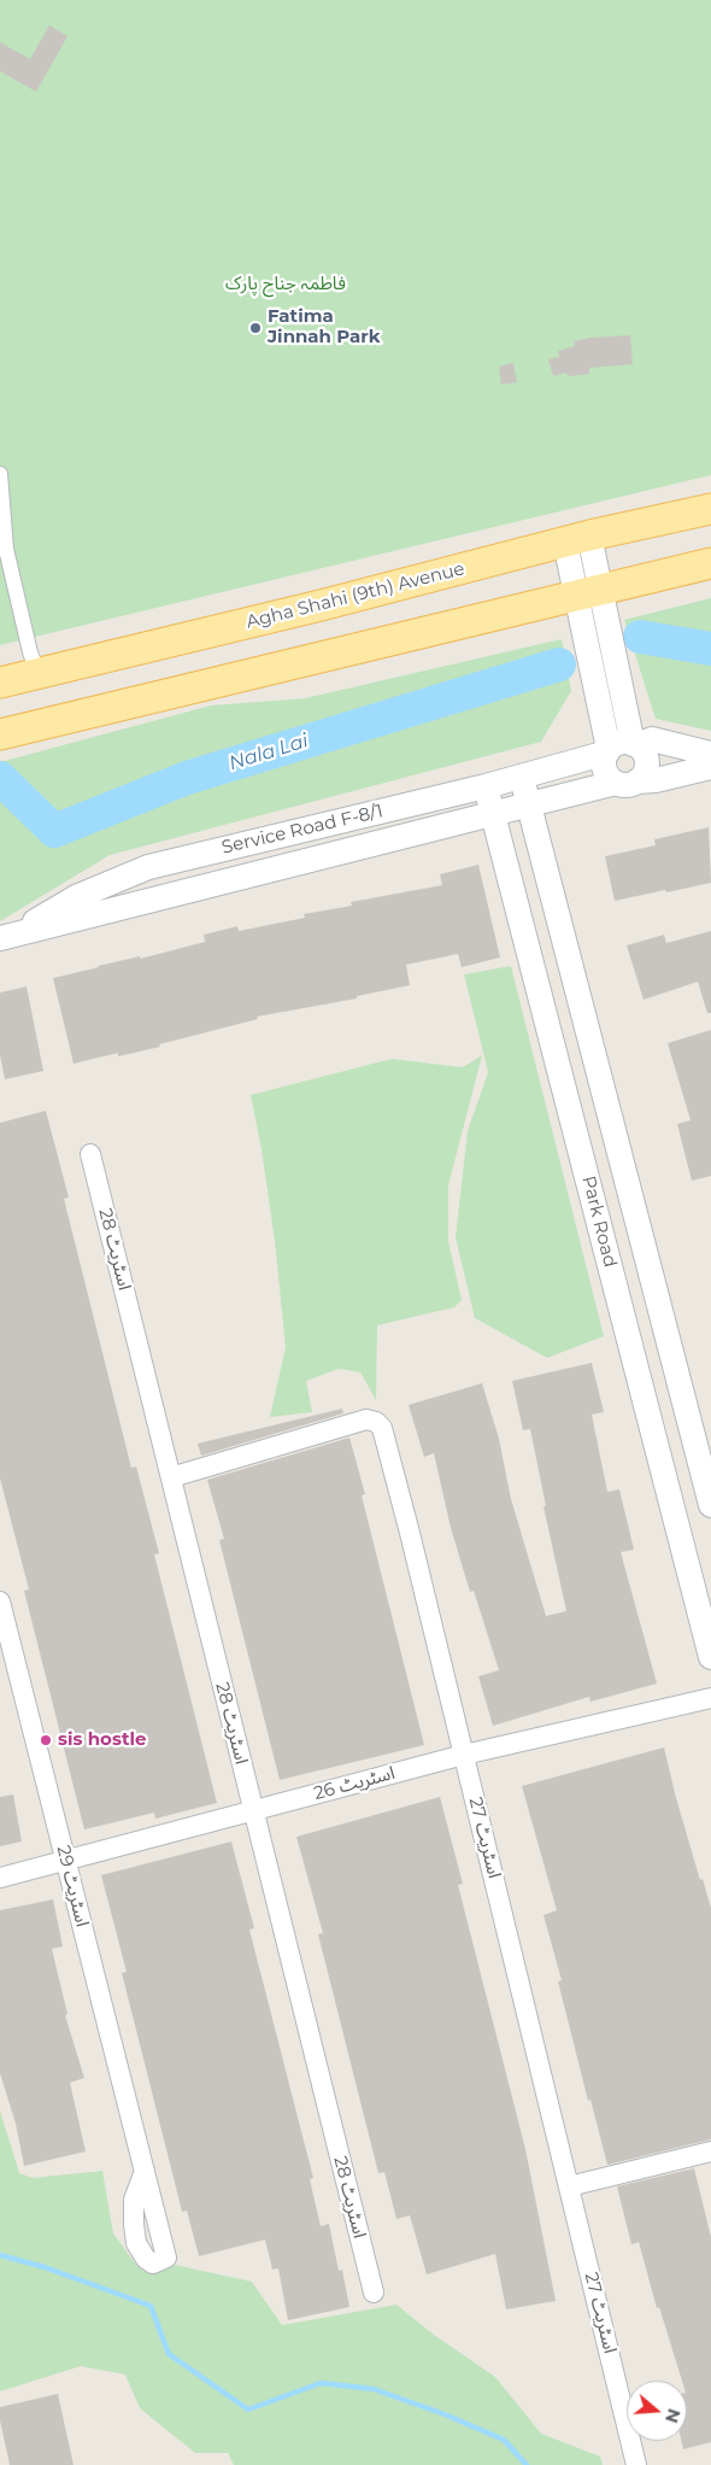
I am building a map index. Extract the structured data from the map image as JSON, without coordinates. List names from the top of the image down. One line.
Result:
{"streets":{"main road":["Agha Shahi (9th) Avenue"],"street":["Service Road F-8/1","Park Road","اسٹریٹ 28","اسٹریٹ 26","اسٹریٹ 27","اسٹریٹ 29"]},"crossings":[["Service Road F-8/1","Park Road"],["اسٹریٹ 28","اسٹریٹ 26"],["اسٹریٹ 28","اسٹریٹ 27"],["اسٹریٹ 26","اسٹریٹ 27"],["اسٹریٹ 26","اسٹریٹ 29"]],"water":["Nala Lai"],"parks":["فاطمہ جناح پارک"],"places":["Fatima Jinnah Park","sis hostle"],"north":"right"}
